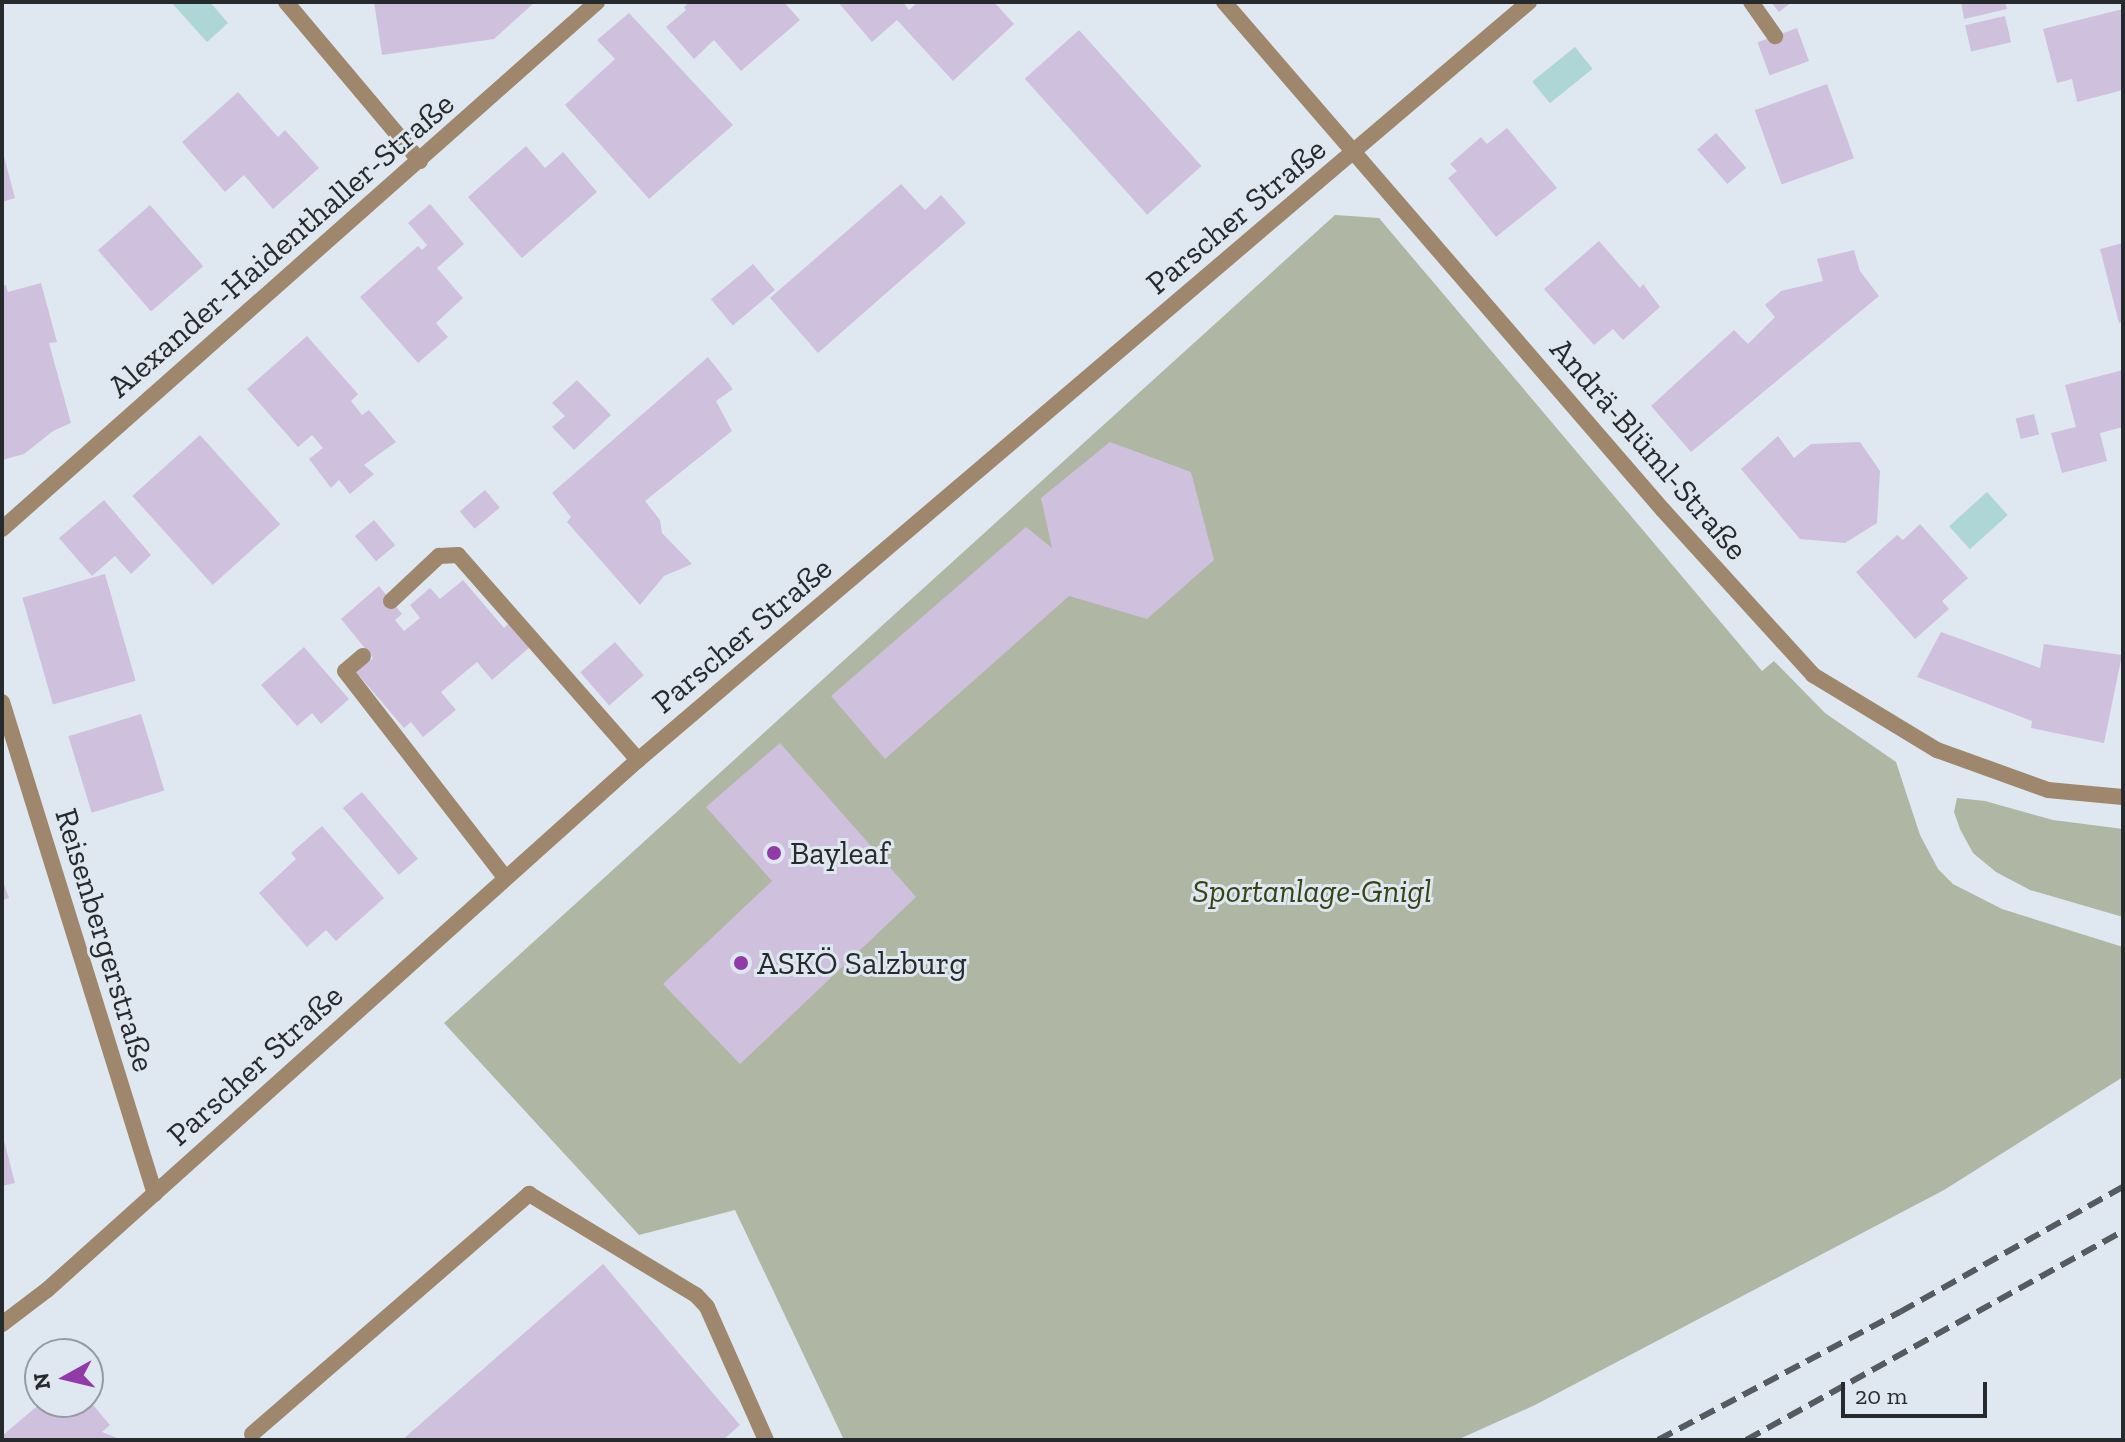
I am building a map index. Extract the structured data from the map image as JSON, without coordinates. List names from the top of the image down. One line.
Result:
{"streets":{"street":["Parscher Straße","Alexander-Haidenthaller-Straße","Andrä-Blüml-Straße","Reisenbergerstraße"]},"crossings":[["Parscher Straße","Andrä-Blüml-Straße"],["Parscher Straße","Reisenbergerstraße"]],"parks":["Sportanlage-Gnigl"],"places":["Bayleaf","ASKÖ Salzburg"],"scale_bar":"20 m","north":"left"}
